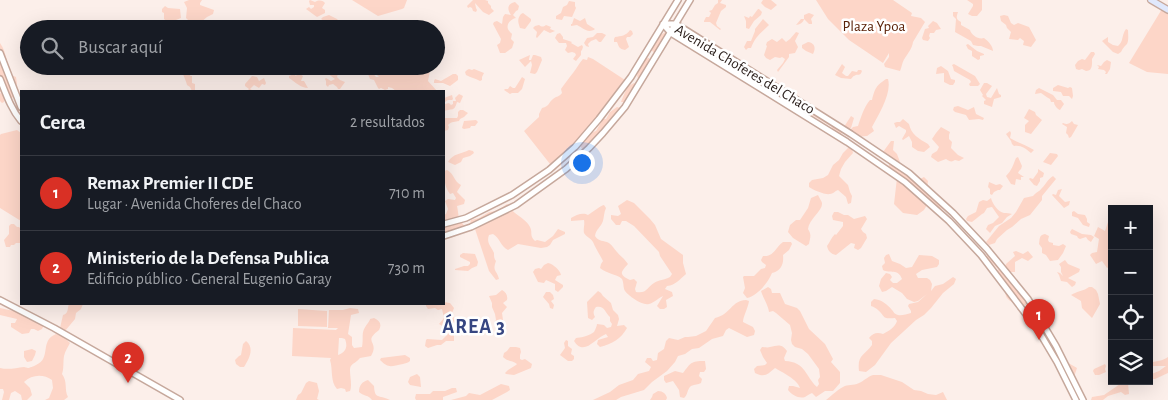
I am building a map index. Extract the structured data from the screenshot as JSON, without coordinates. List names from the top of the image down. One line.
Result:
{"streets":{"street":["Avenida Choferes del Chaco"]},"districts":["ÁREA 3"],"parks":["Plaza Ypoa"],"page":{"search":"Buscar aquí","heading":["Cerca","2 resultados"],"list":[{"mark":"1","name":"Remax Premier II CDE","note":"Lugar · Avenida Choferes del Chaco","value":"710 m"},{"mark":"2","name":"Ministerio de la Defensa Publica","note":"Edificio público · General Eugenio Garay","value":"730 m"}],"map_buttons":["+","−"],"pins":["1","2"]}}
